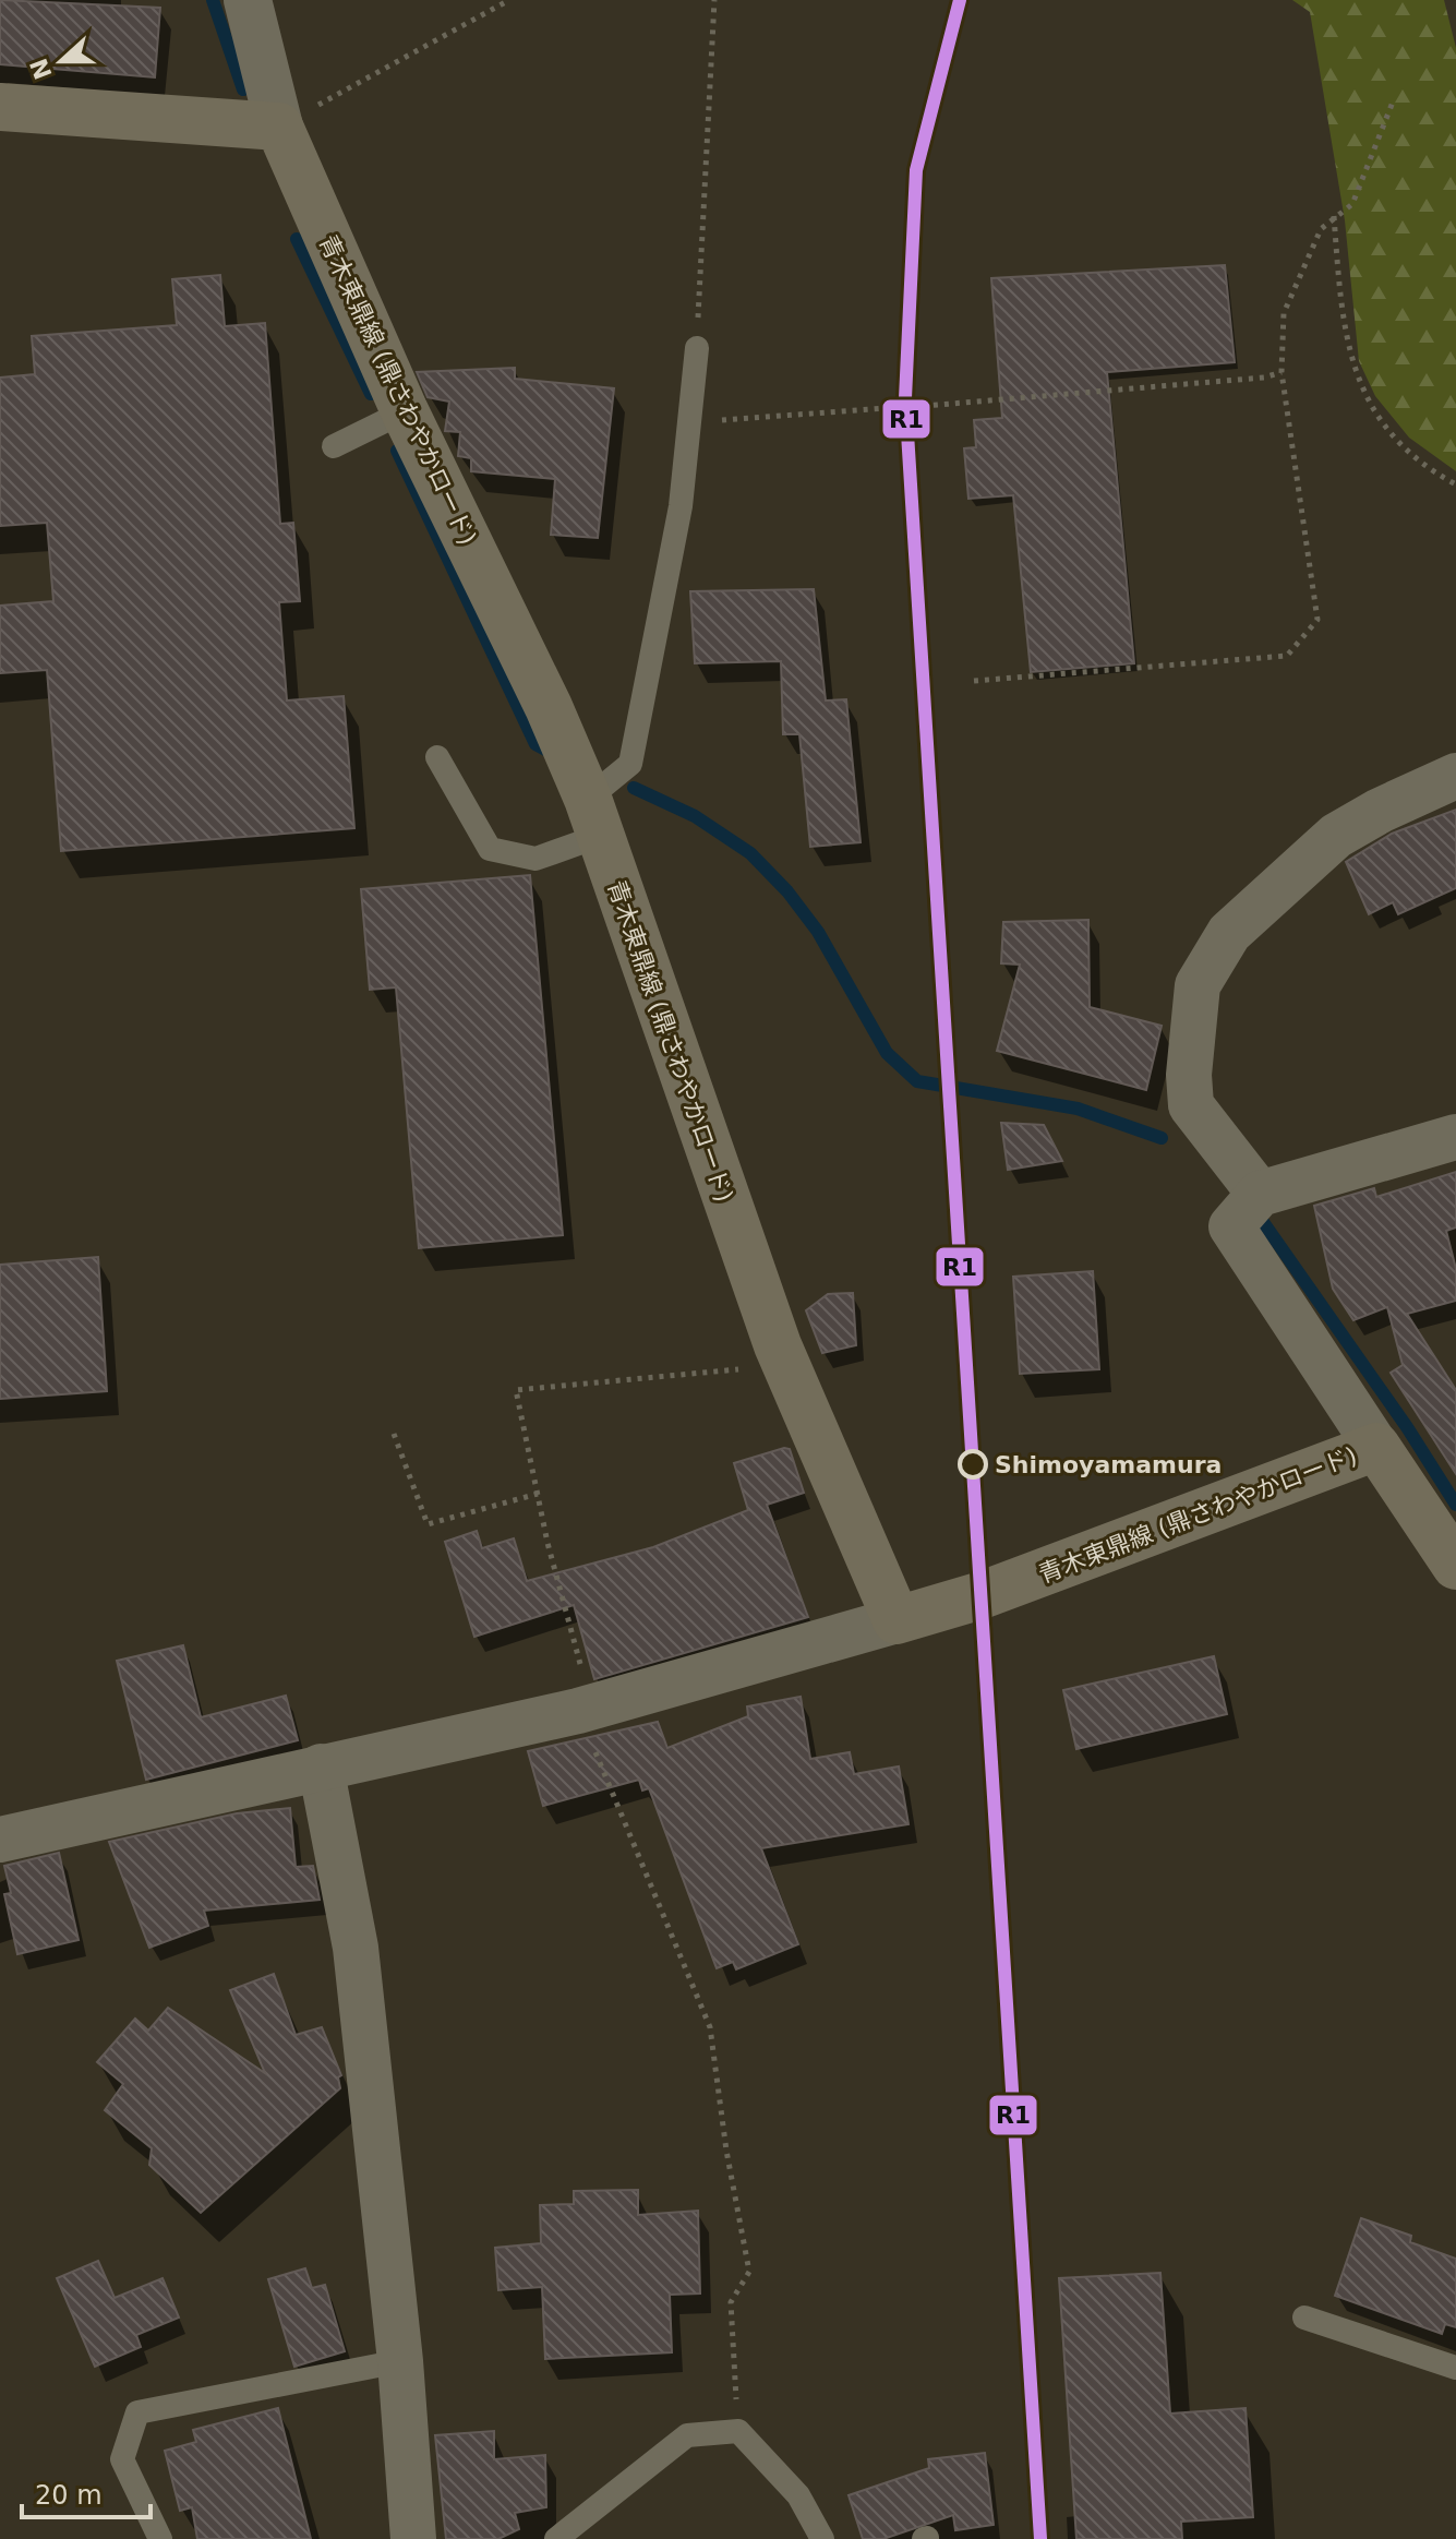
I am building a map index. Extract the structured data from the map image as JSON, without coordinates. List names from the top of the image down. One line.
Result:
{"streets":{"main road":["青木東鼎線 (鼎さわやかロード)"]},"places":["Shimoyamamura"],"lines":["transit line R1"],"scale_bar":"20 m","north":"left"}
